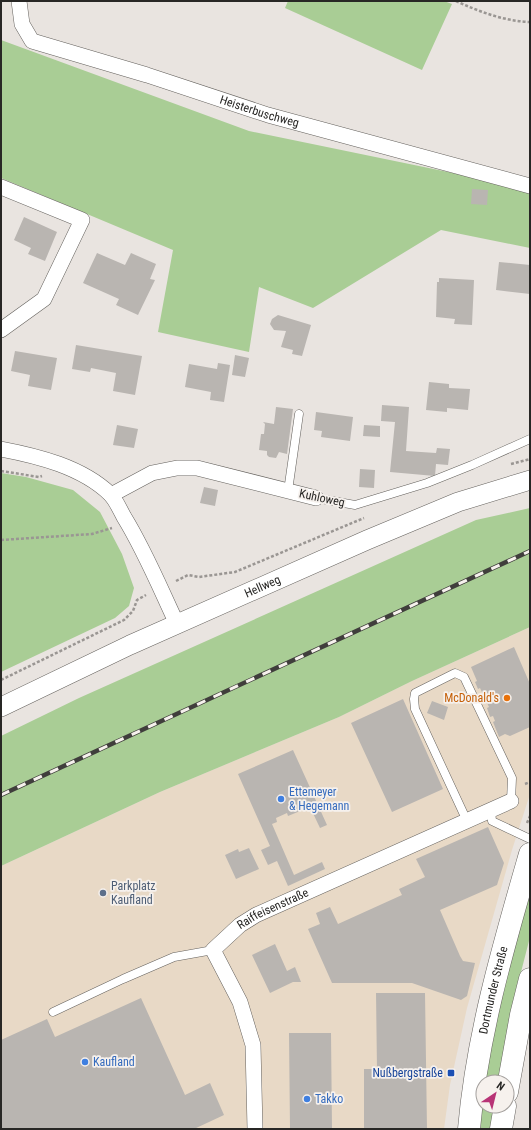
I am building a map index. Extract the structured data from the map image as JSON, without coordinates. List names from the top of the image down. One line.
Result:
{"streets":{"main road":["Dortmunder Straße"],"street":["Heisterbuschweg","Kuhloweg","Hellweg","Raiffeisenstraße"]},"places":{"other":["McDonald's","Ettemeyer & Hegemann","Parkplatz Kaufland","Kaufland","Takko"],"transit":["Nußbergstraße"]},"north":"top right"}
